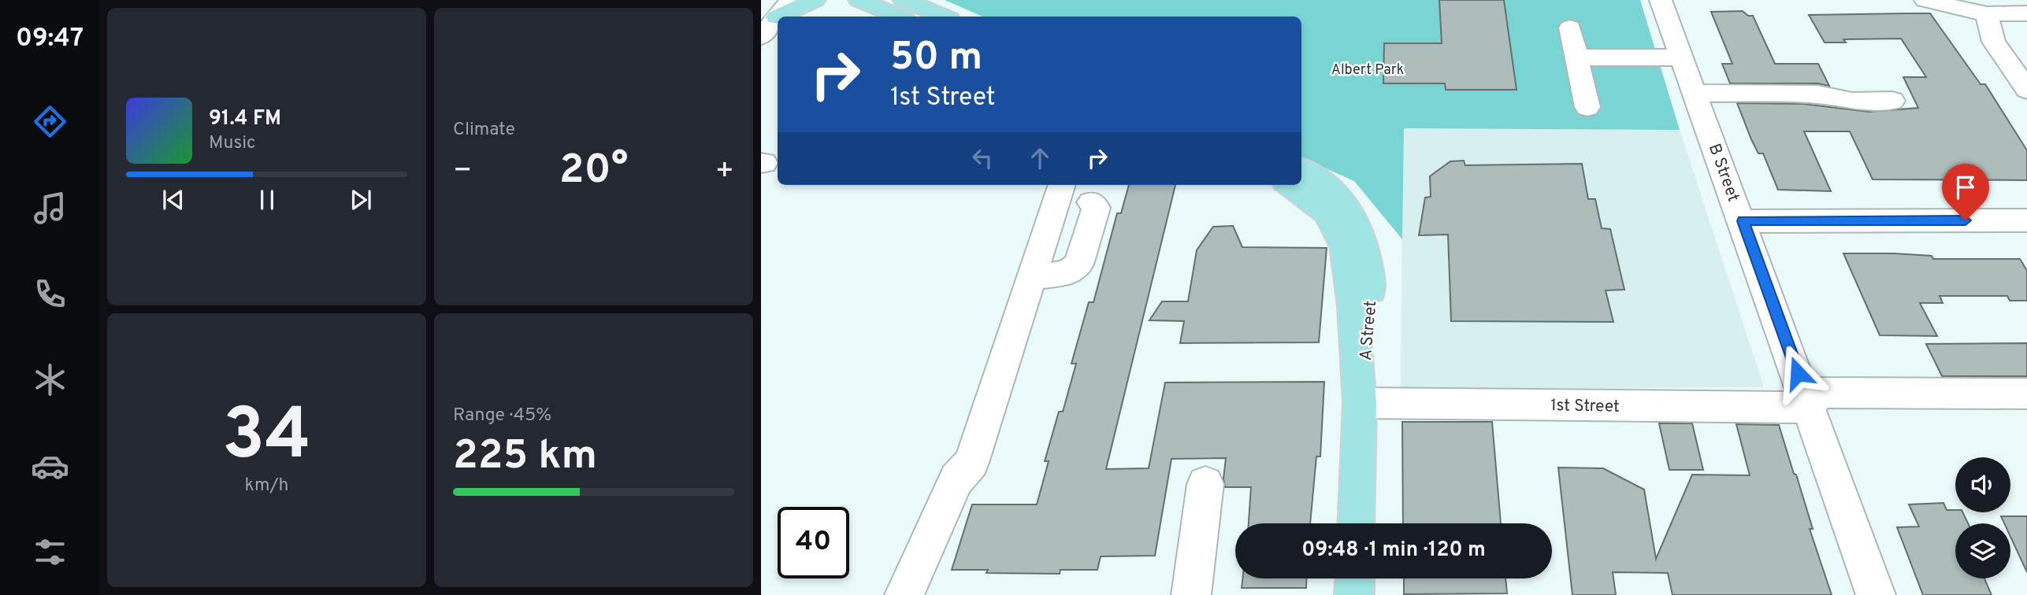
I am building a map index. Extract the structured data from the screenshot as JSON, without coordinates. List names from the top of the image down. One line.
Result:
{"streets":{"main road":["A Street"],"street":["B Street","1st Street"]},"crossings":[["B Street","1st Street"],["A Street","1st Street"]],"parks":["Albert Park"],"page":{"tabs":"09:47","tile":["Climate",["34","km/h"],["Range · 45%","225 km"]],"turn":["50 m","1st Street"],"song":["91.4 FM","Music"],"heat":["−","20°","+"],"limit":"40","trip":"09:48 · 1 min · 120 m"}}
